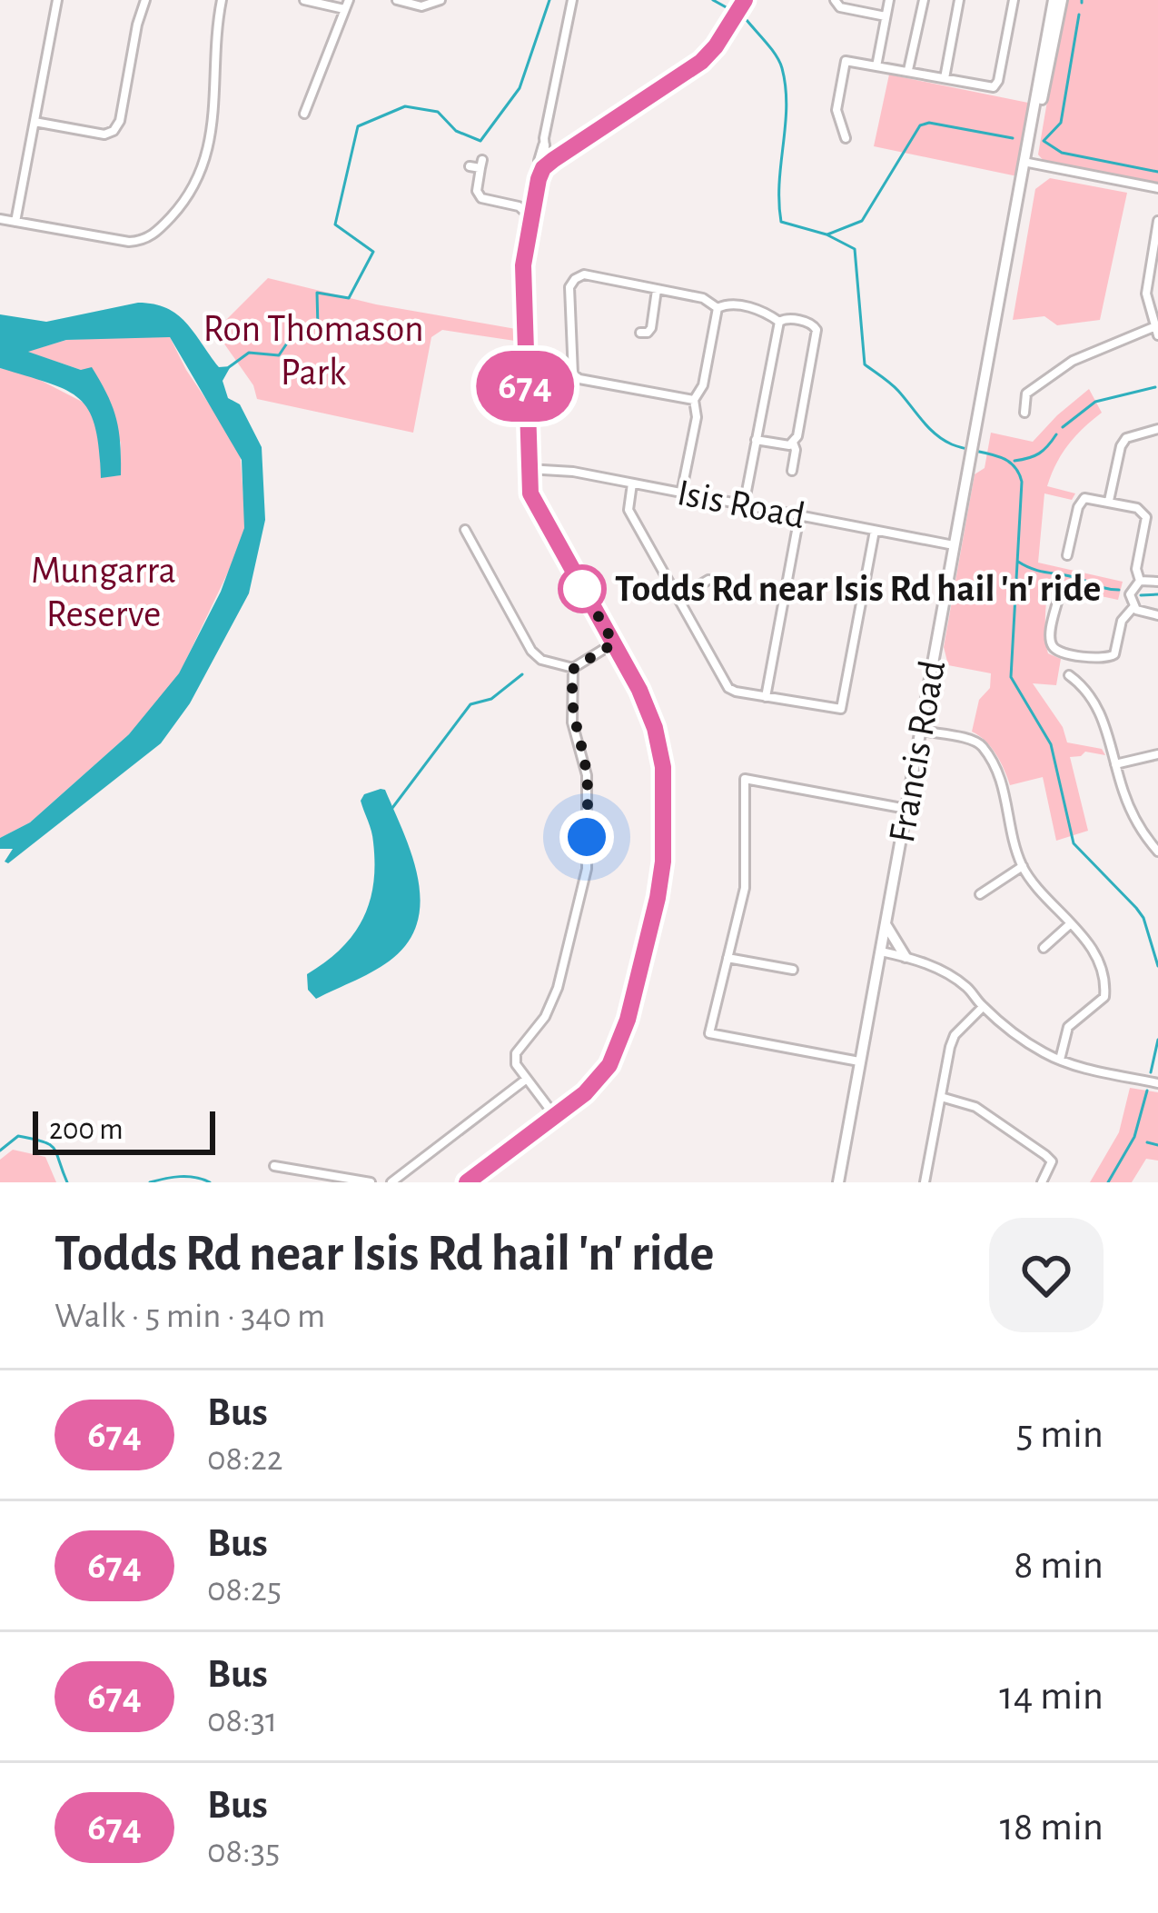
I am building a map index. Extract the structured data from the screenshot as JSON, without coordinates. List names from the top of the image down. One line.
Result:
{"streets":{"street":["Isis Road","Francis Road"]},"crossings":[["Isis Road","Francis Road"]],"parks":["Ron Thomason Park","Mungarra Reserve"],"places":["Todds Rd near Isis Rd hail 'n' ride"],"lines":["bus line 674"],"scale_bar":"200 m","page":{"on_map":"674","scale":"200 m","heading":["Todds Rd near Isis Rd hail 'n' ride","Walk · 5 min · 340 m"],"list":[{"mark":"674","name":"Bus","note":"08:22","value":"5 min"},{"mark":"674","name":"Bus","note":"08:25","value":"8 min"},{"mark":"674","name":"Bus","note":"08:31","value":"14 min"},{"mark":"674","name":"Bus","note":"08:35","value":"18 min"}]}}
